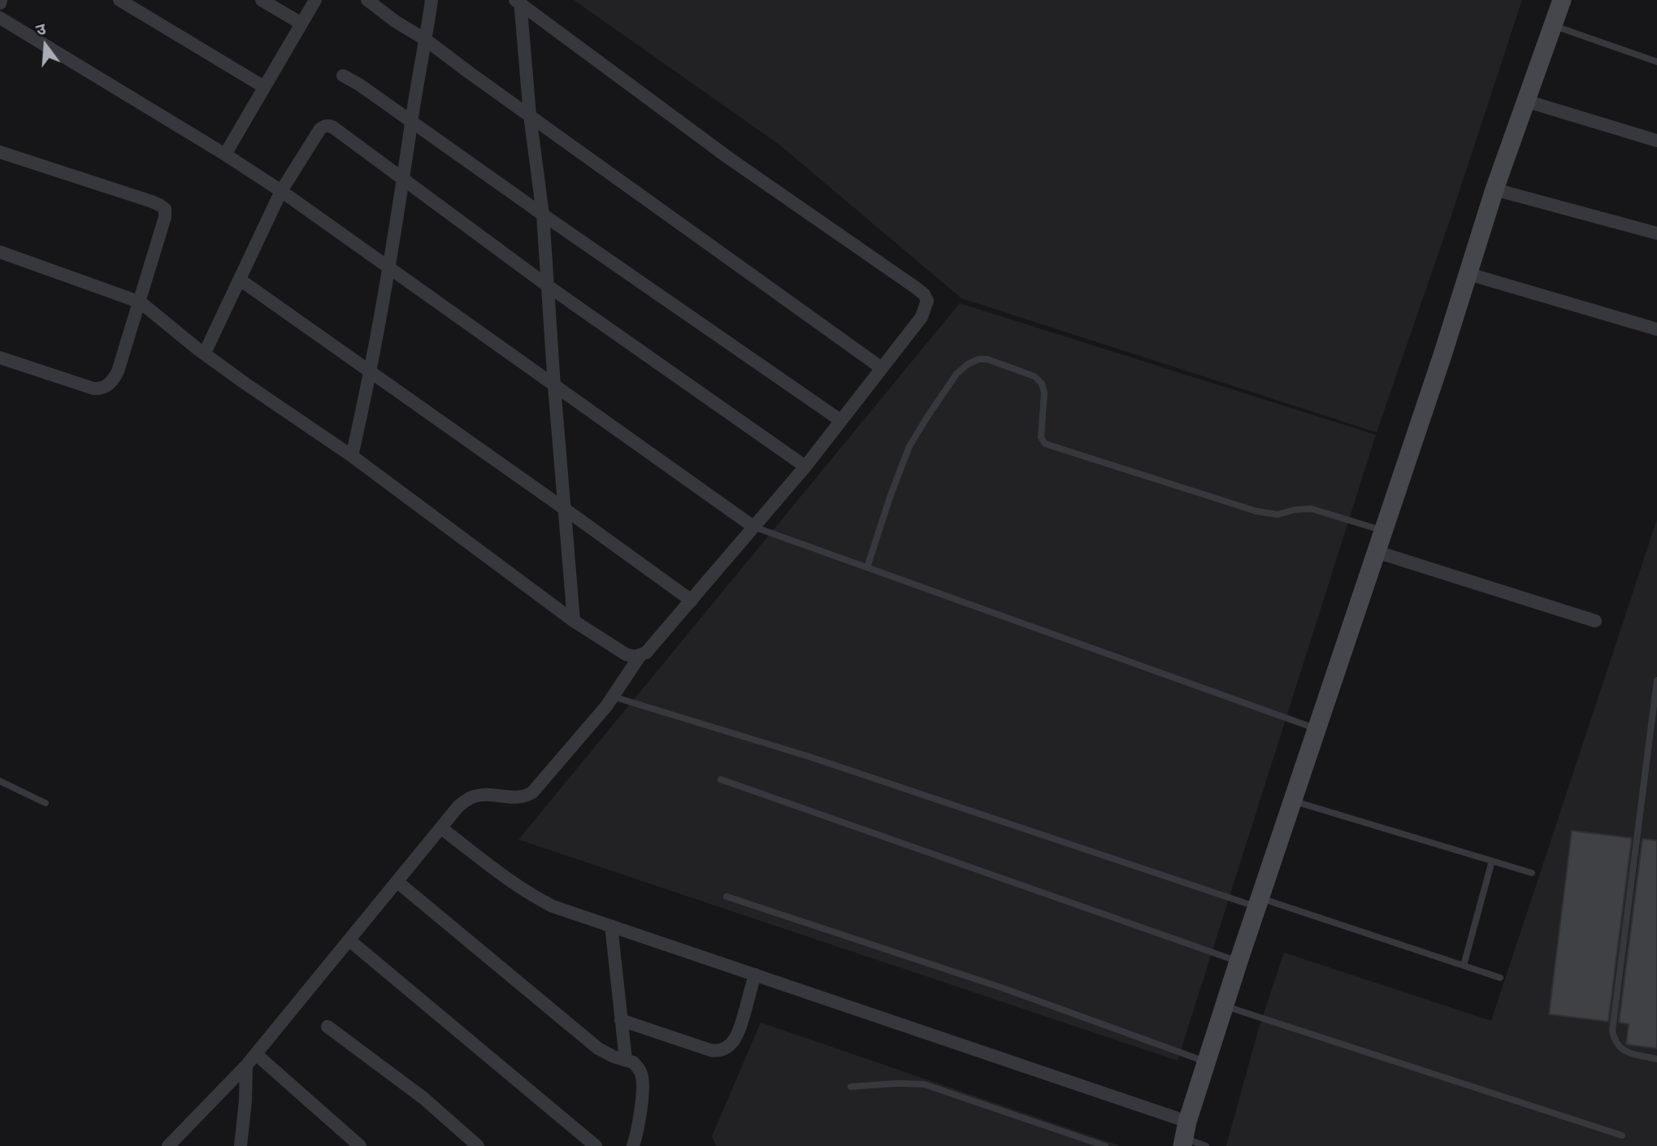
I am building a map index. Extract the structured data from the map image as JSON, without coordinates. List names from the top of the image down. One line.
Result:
{"north":"top"}
